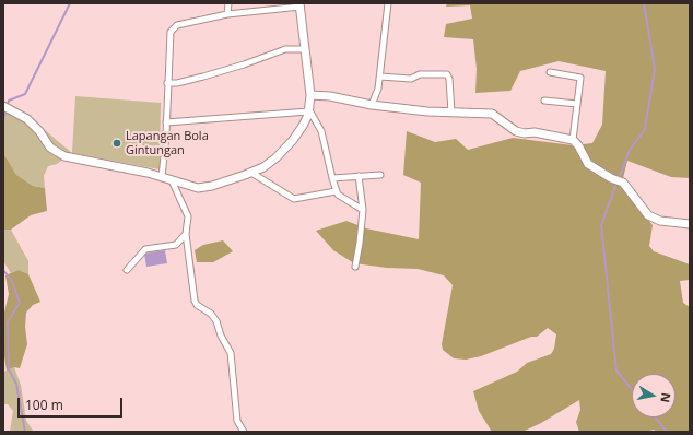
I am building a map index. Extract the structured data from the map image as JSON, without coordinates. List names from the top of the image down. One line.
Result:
{"places":["Lapangan Bola Gintungan"],"scale_bar":"100 m","north":"right"}
